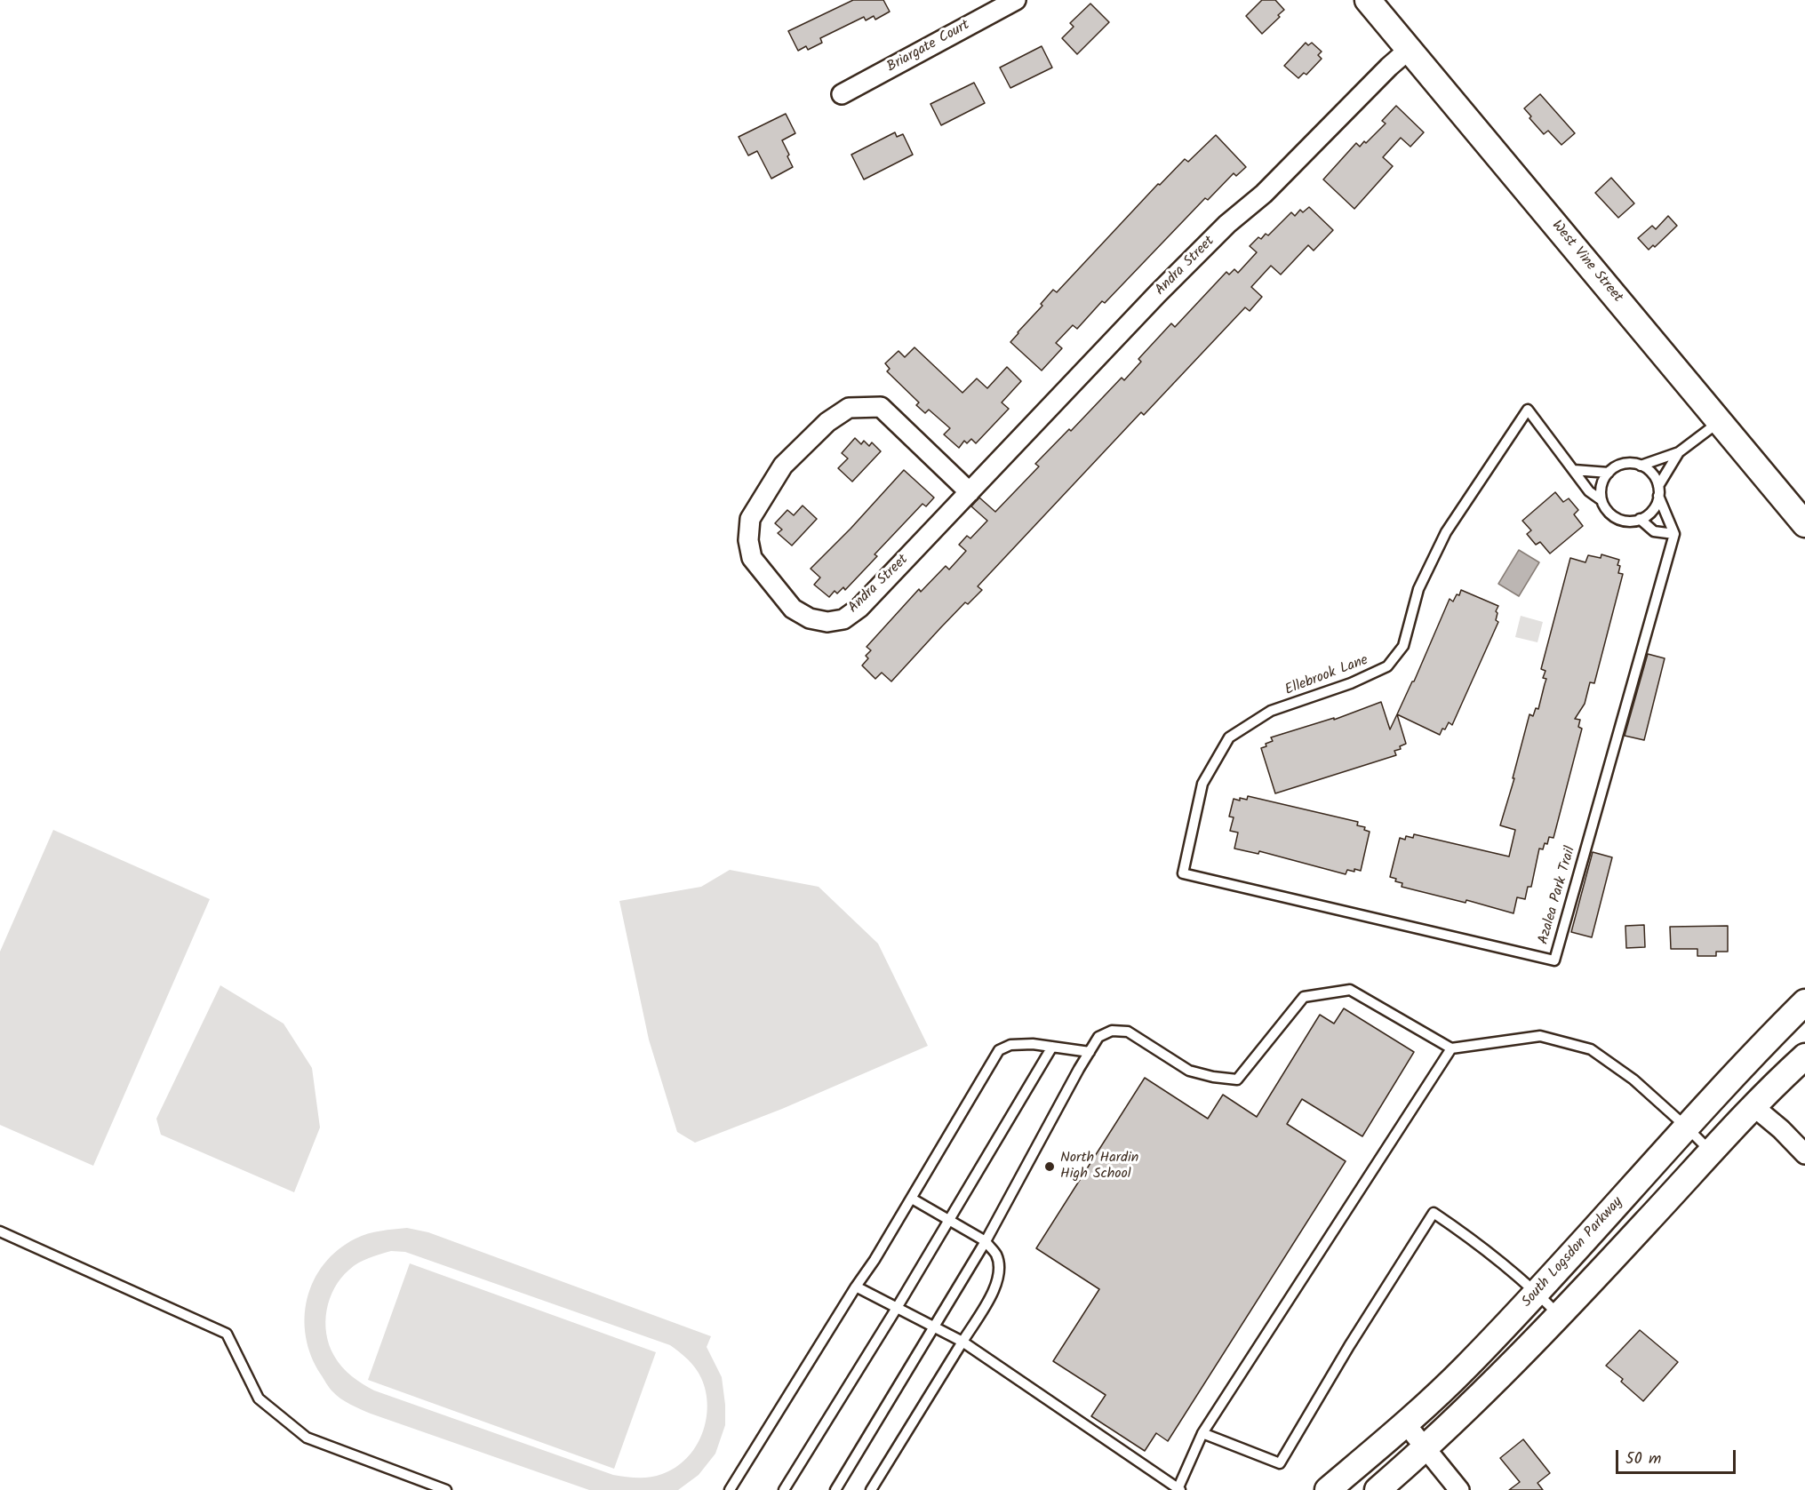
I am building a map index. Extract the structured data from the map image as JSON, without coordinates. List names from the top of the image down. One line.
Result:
{"streets":{"main road":["West Vine Street","South Logsdon Parkway"],"street":["Briargate Court","Andra Street"],"lane":["Ellebrook Lane","Azalea Park Trail"]},"crossings":[["West Vine Street","Andra Street"],["Ellebrook Lane","Azalea Park Trail"]],"places":["North Hardin High School"],"scale_bar":"50 m"}
